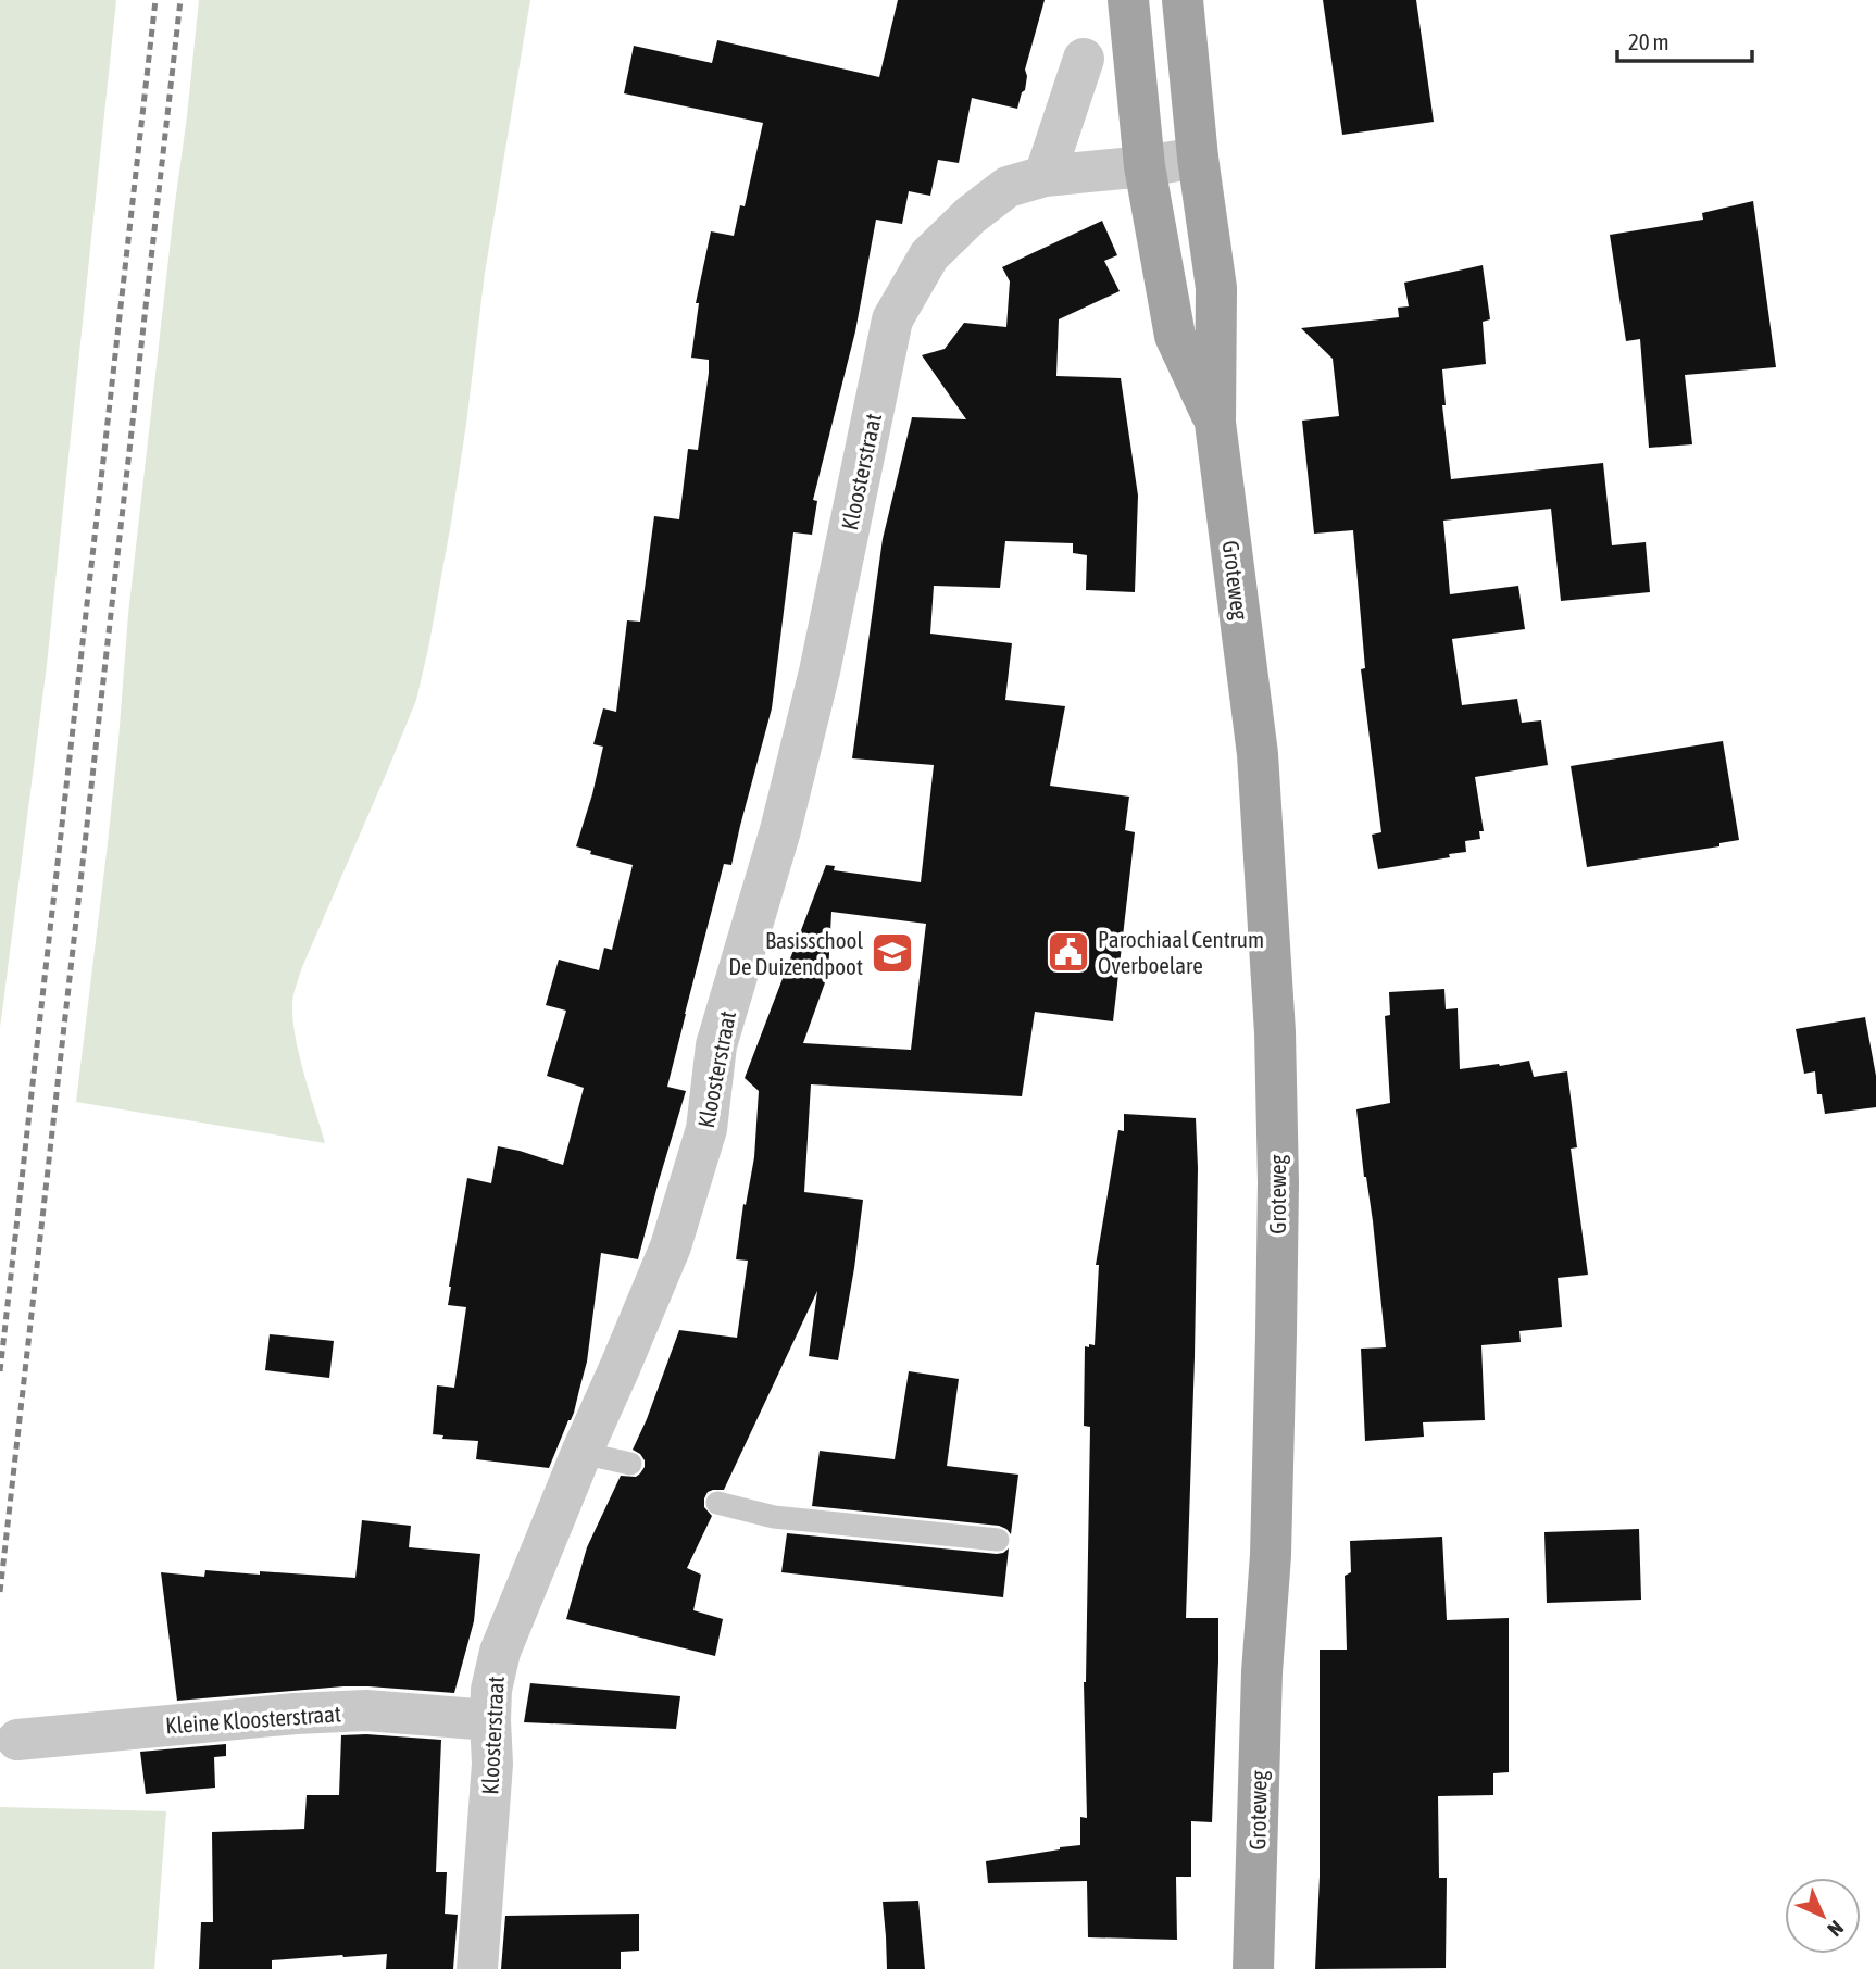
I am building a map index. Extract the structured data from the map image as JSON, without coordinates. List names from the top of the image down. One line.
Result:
{"streets":{"main road":["Groteweg"],"street":["Kloosterstraat","Kleine Kloosterstraat"]},"crossings":[["Kloosterstraat","Groteweg"],["Kloosterstraat","Kleine Kloosterstraat"]],"places":{"public building":["Parochiaal Centrum Overboelare"],"school or university":["Basisschool De Duizendpoot"]},"scale_bar":"20 m","north":"bottom right"}
